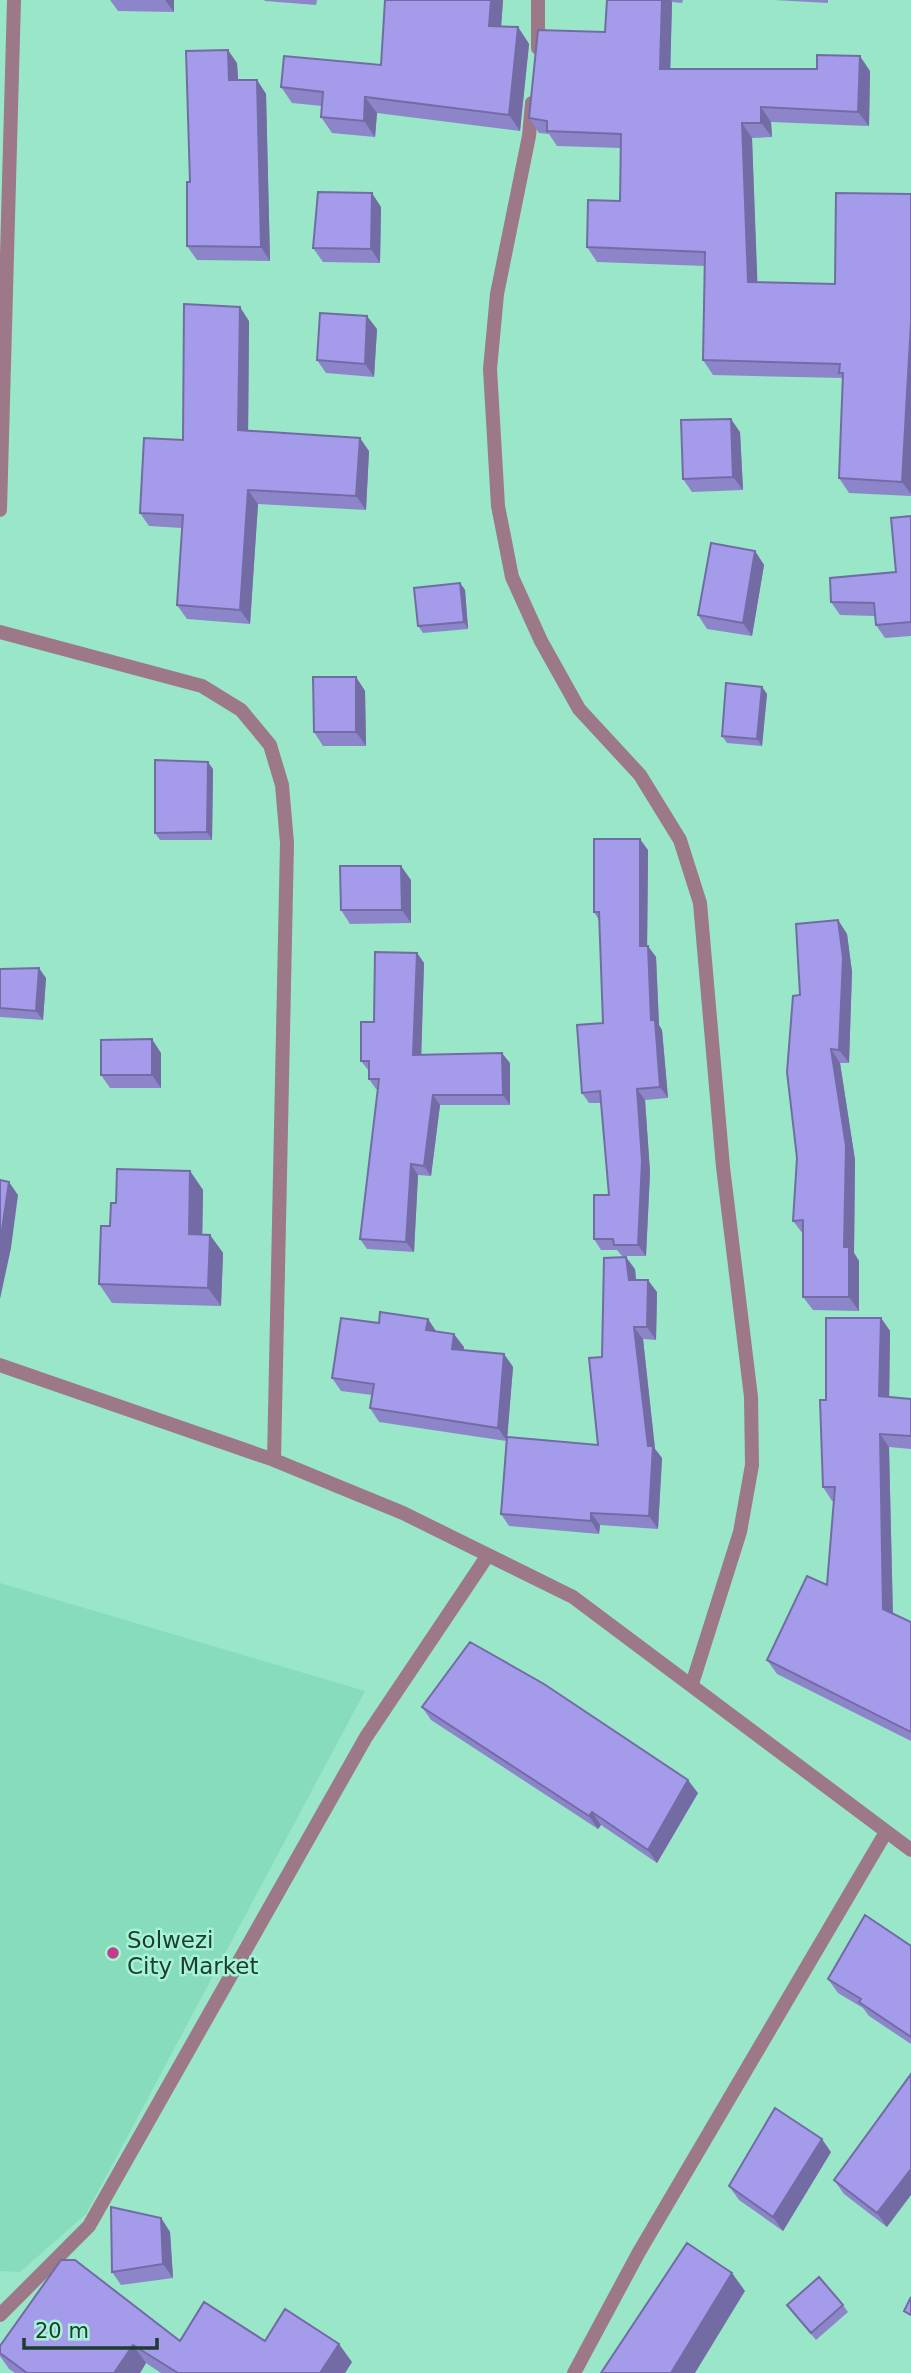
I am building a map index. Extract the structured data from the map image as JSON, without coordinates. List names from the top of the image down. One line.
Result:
{"places":["Solwezi City Market"],"scale_bar":"20 m"}
